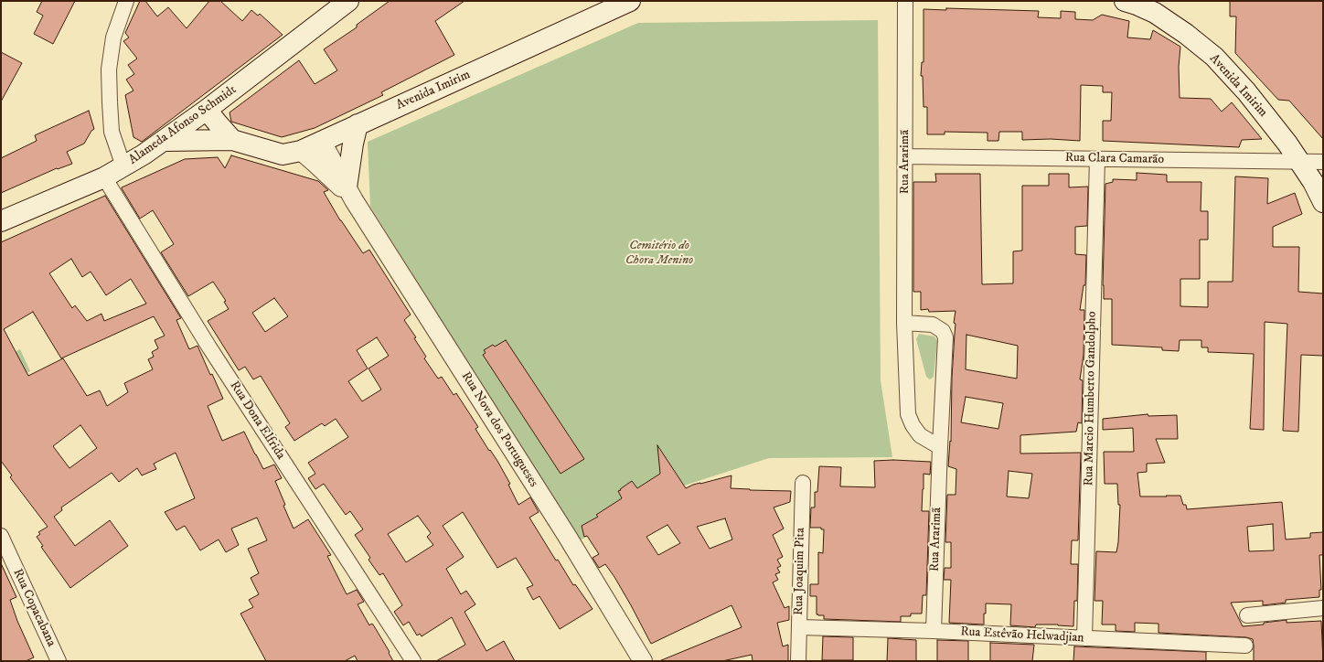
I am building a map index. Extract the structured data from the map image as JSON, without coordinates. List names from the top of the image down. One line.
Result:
{"streets":{"main road":["Avenida Imirim","Alameda Afonso Schmidt"],"street":["Rua Clara Camarão","Rua Ararimã","Rua Marcio Humberto Gandolpho","Rua Dona Elfrida","Rua Nova dos Portugueses","Rua Joaquim Pita","Rua Copacabana","Rua Estêvão Helwadjian"]},"crossings":[["Avenida Imirim","Alameda Afonso Schmidt"],["Avenida Imirim","Rua Clara Camarão"],["Avenida Imirim","Rua Nova dos Portugueses"],["Alameda Afonso Schmidt","Rua Dona Elfrida"],["Rua Clara Camarão","Rua Ararimã"],["Rua Clara Camarão","Rua Marcio Humberto Gandolpho"],["Rua Ararimã","Rua Estêvão Helwadjian"],["Rua Marcio Humberto Gandolpho","Rua Estêvão Helwadjian"],["Rua Joaquim Pita","Rua Estêvão Helwadjian"]],"parks":["Cemitério do Chora Menino"]}
